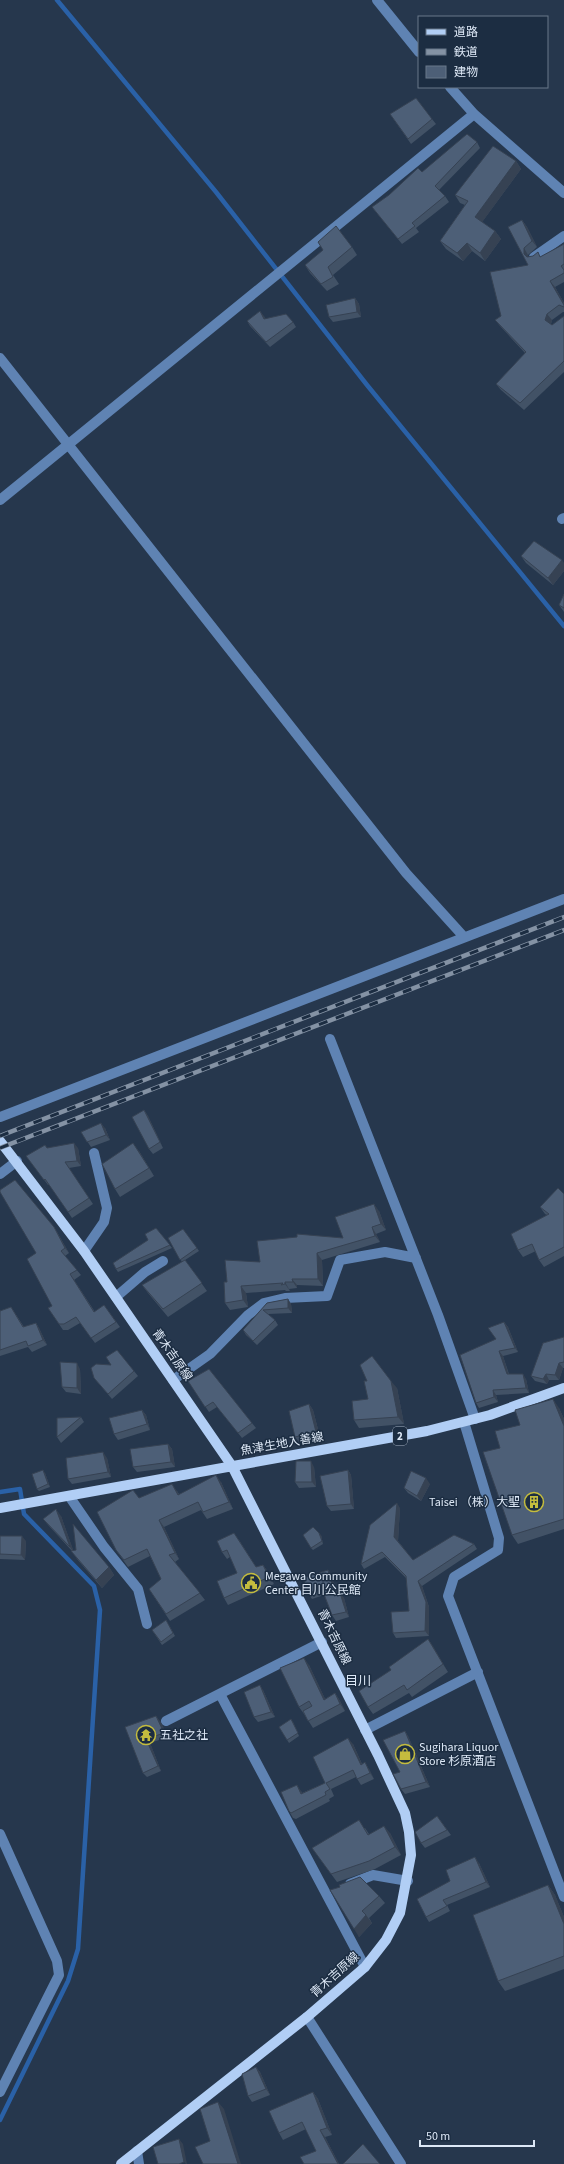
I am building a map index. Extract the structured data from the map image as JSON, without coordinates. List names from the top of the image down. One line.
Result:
{"streets":{"main road":["青木吉原線","2","魚津生地入善線"]},"crossings":[["青木吉原線","魚津生地入善線"]],"districts":["目川"],"places":{"building":["Taisei （株）大聖"],"public building":["Megawa Community Center 目川公民館"],"temple":["五社之社"],"shop":["Sugihara Liquor Store 杉原酒店"]},"legend":["道路","鉄道","建物"],"scale_bar":"50 m"}
